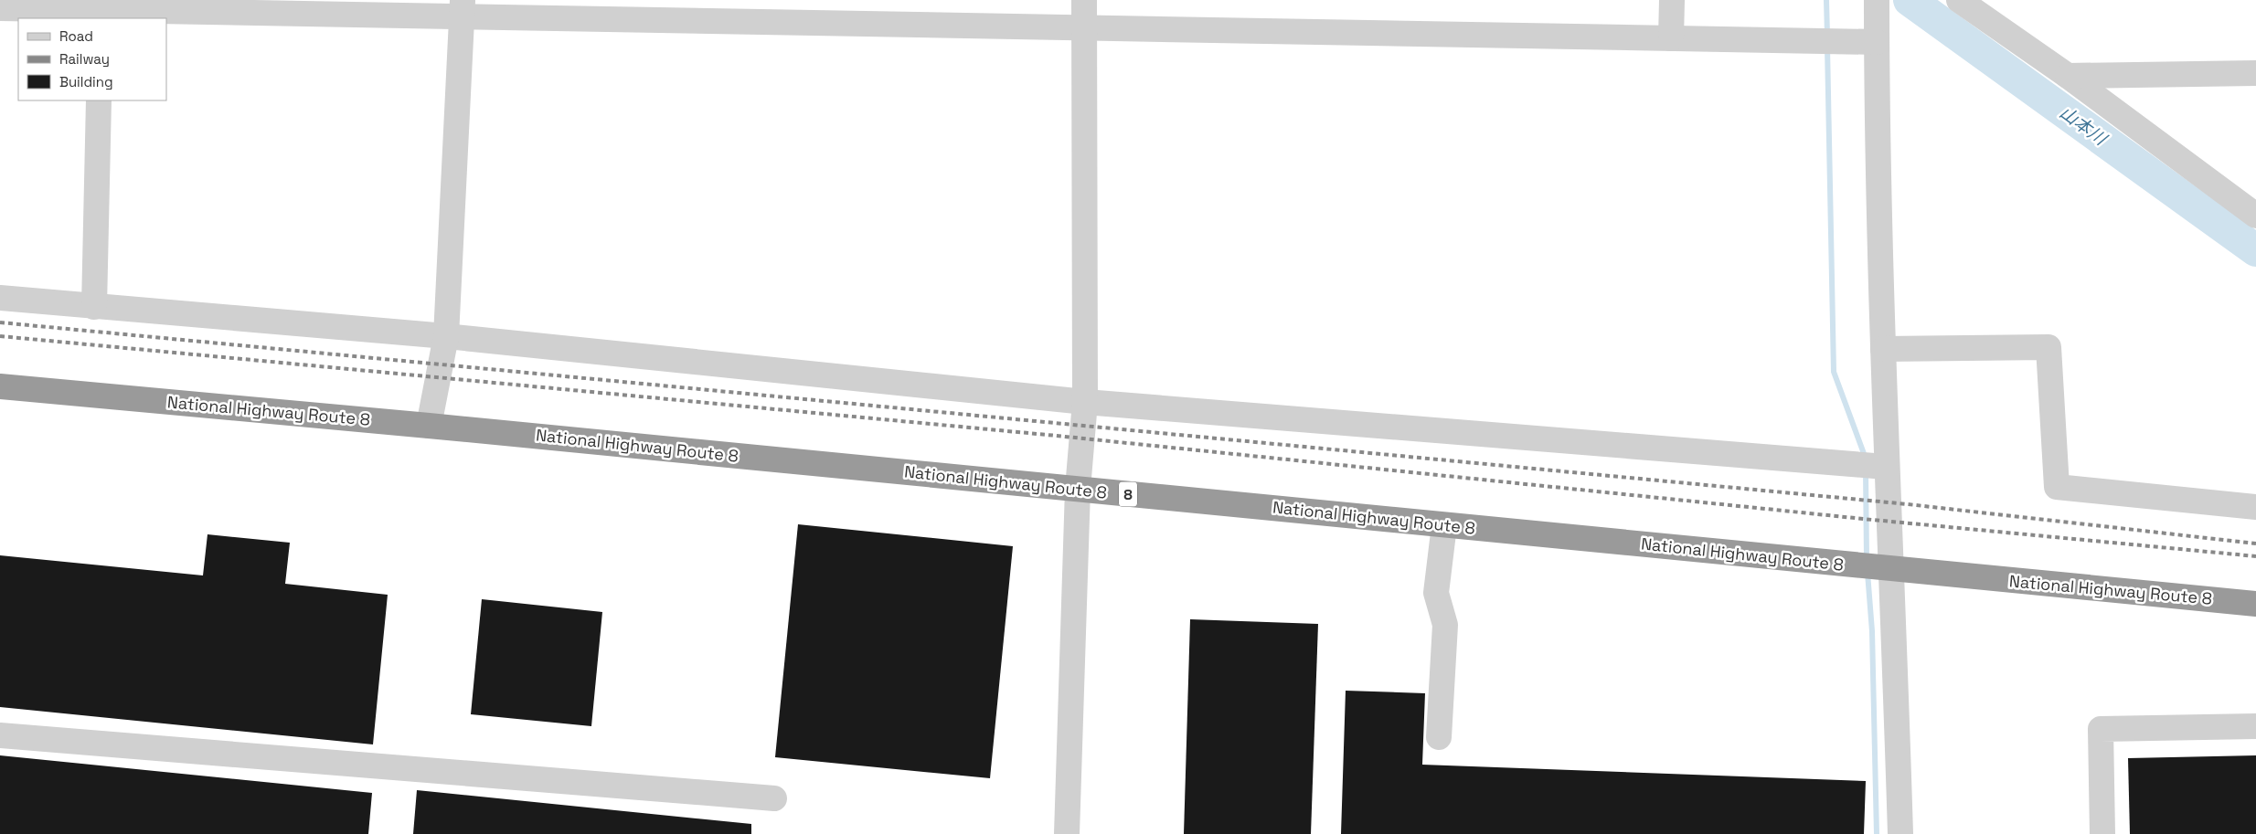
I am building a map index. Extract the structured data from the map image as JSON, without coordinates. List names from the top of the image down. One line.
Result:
{"streets":{"highway":["National Highway Route 8","8"]},"water":["山本川"],"legend":["Road","Railway","Building"]}
